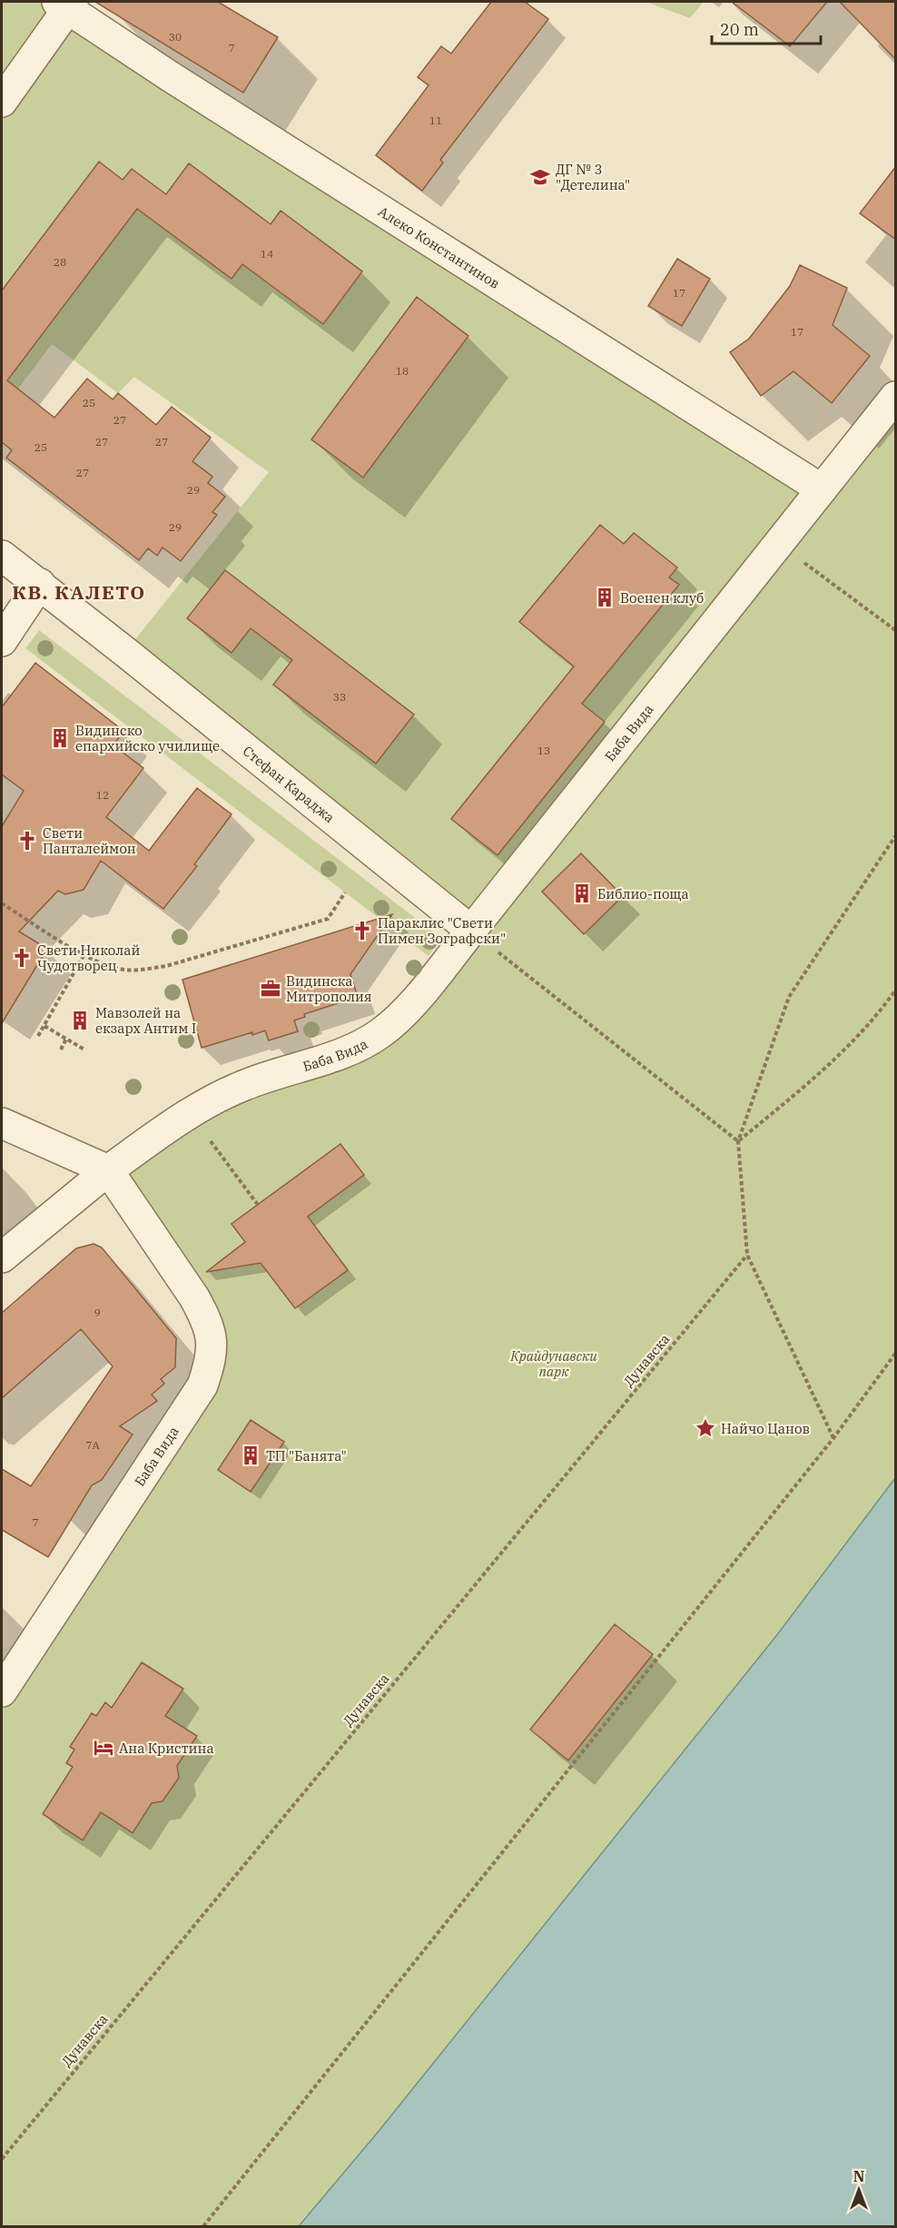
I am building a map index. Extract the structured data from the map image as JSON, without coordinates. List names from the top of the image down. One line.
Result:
{"streets":{"street":["Алеко Константинов","Баба Вида","Стефан Караджа"],"path":["Дунавска"]},"crossings":[["Алеко Константинов","Баба Вида"],["Баба Вида","Стефан Караджа"]],"districts":["КВ. КАЛЕТО"],"parks":["Крайдунавски парк"],"places":{"school or university":["ДГ № 3 \"Детелина\""],"building":["Военен клуб","Видинско епархийско училище","Библио-поща","Мавзолей на екзарх Антим I","ТП \"Банята\""],"church":["Свети Панталеймон","Параклис \"Свети Пимен Зографски\"","Свети Николай Чудотворец"],"office":["Видинска Митрополия"],"place":["Найчо Цанов"],"hotel":["Ана Кристина"]},"house_numbers":["30","7","11","14","28","17","17","18","25","27","27","27","25","27","29","29","33","13","12","9","7А","7"],"scale_bar":"20 m","north":"top"}
